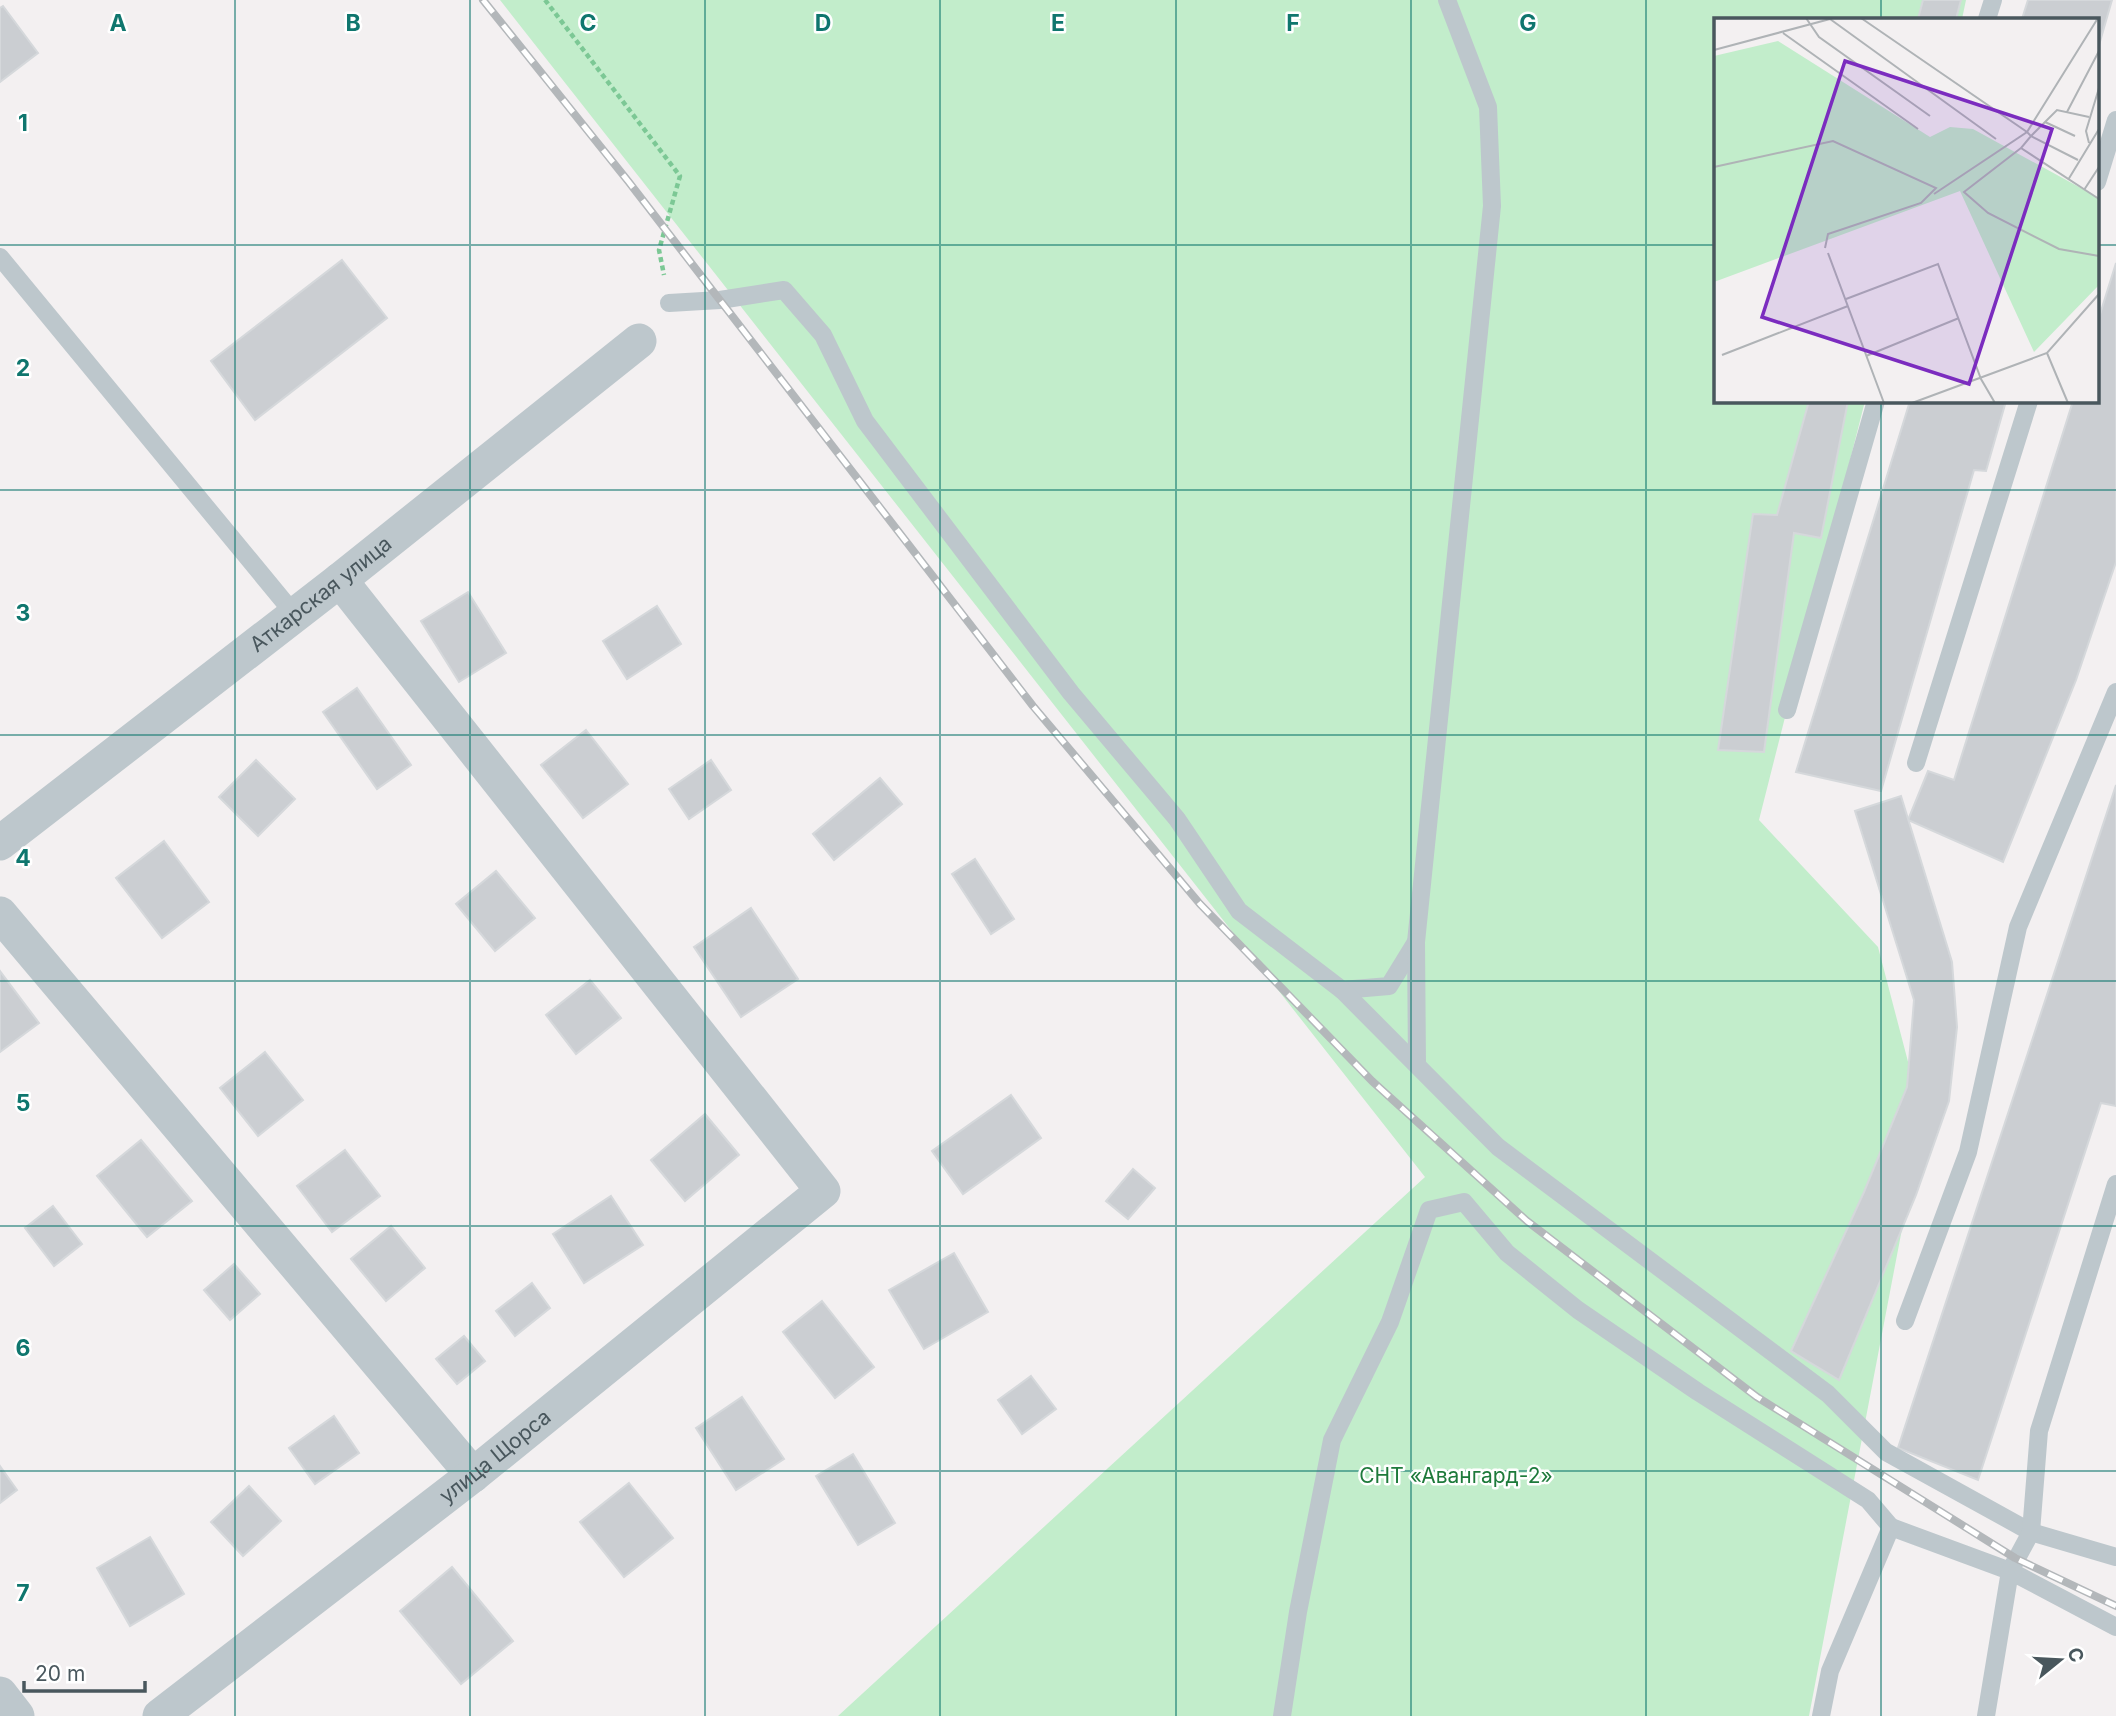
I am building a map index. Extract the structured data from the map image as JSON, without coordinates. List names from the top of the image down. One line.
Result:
{"streets":{"street":["Аткарская улица","улица Щорса"]},"crossings":[["Аткарская улица","улица Щорса"]],"parks":["СНТ «Авангард-2»"],"scale_bar":"20 m","north":"right","grid":{"columns":["A","B","C","D","E","F","G"],"rows":["1","2","3","4","5","6","7"]}}
